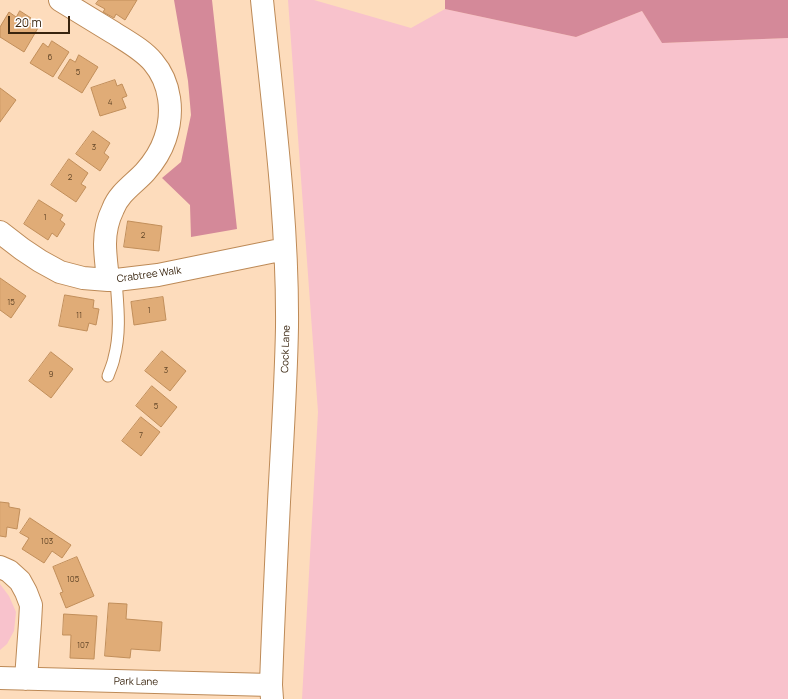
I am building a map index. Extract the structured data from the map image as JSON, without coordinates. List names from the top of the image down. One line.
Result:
{"streets":{"street":["Crabtree Walk","Cock Lane","Park Lane"]},"crossings":[["Crabtree Walk","Cock Lane"],["Cock Lane","Park Lane"]],"house_numbers":["6","5","4","3","2","1","2","15","1","11","3","9","5","7","103","105","107"],"scale_bar":"20 m"}
